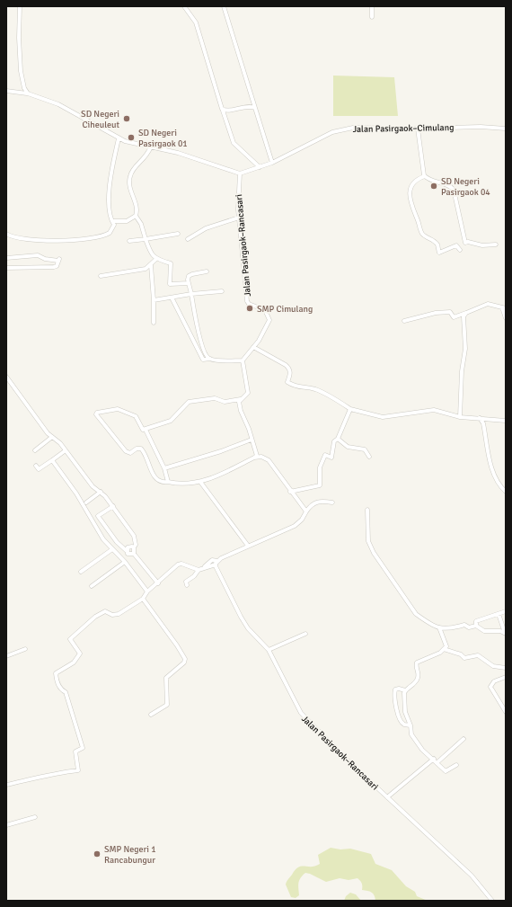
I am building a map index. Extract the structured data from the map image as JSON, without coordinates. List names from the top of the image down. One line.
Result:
{"streets":{"street":["Jalan Pasirgaok–Cimulang","Jalan Pasirgaok–Rancasari"]},"crossings":[["Jalan Pasirgaok–Cimulang","Jalan Pasirgaok–Rancasari"]],"places":["SD Negeri Ciheuleut","SD Negeri Pasirgaok 01","SD Negeri Pasirgaok 04","SMP Cimulang","SMP Negeri 1 Rancabungur"]}
